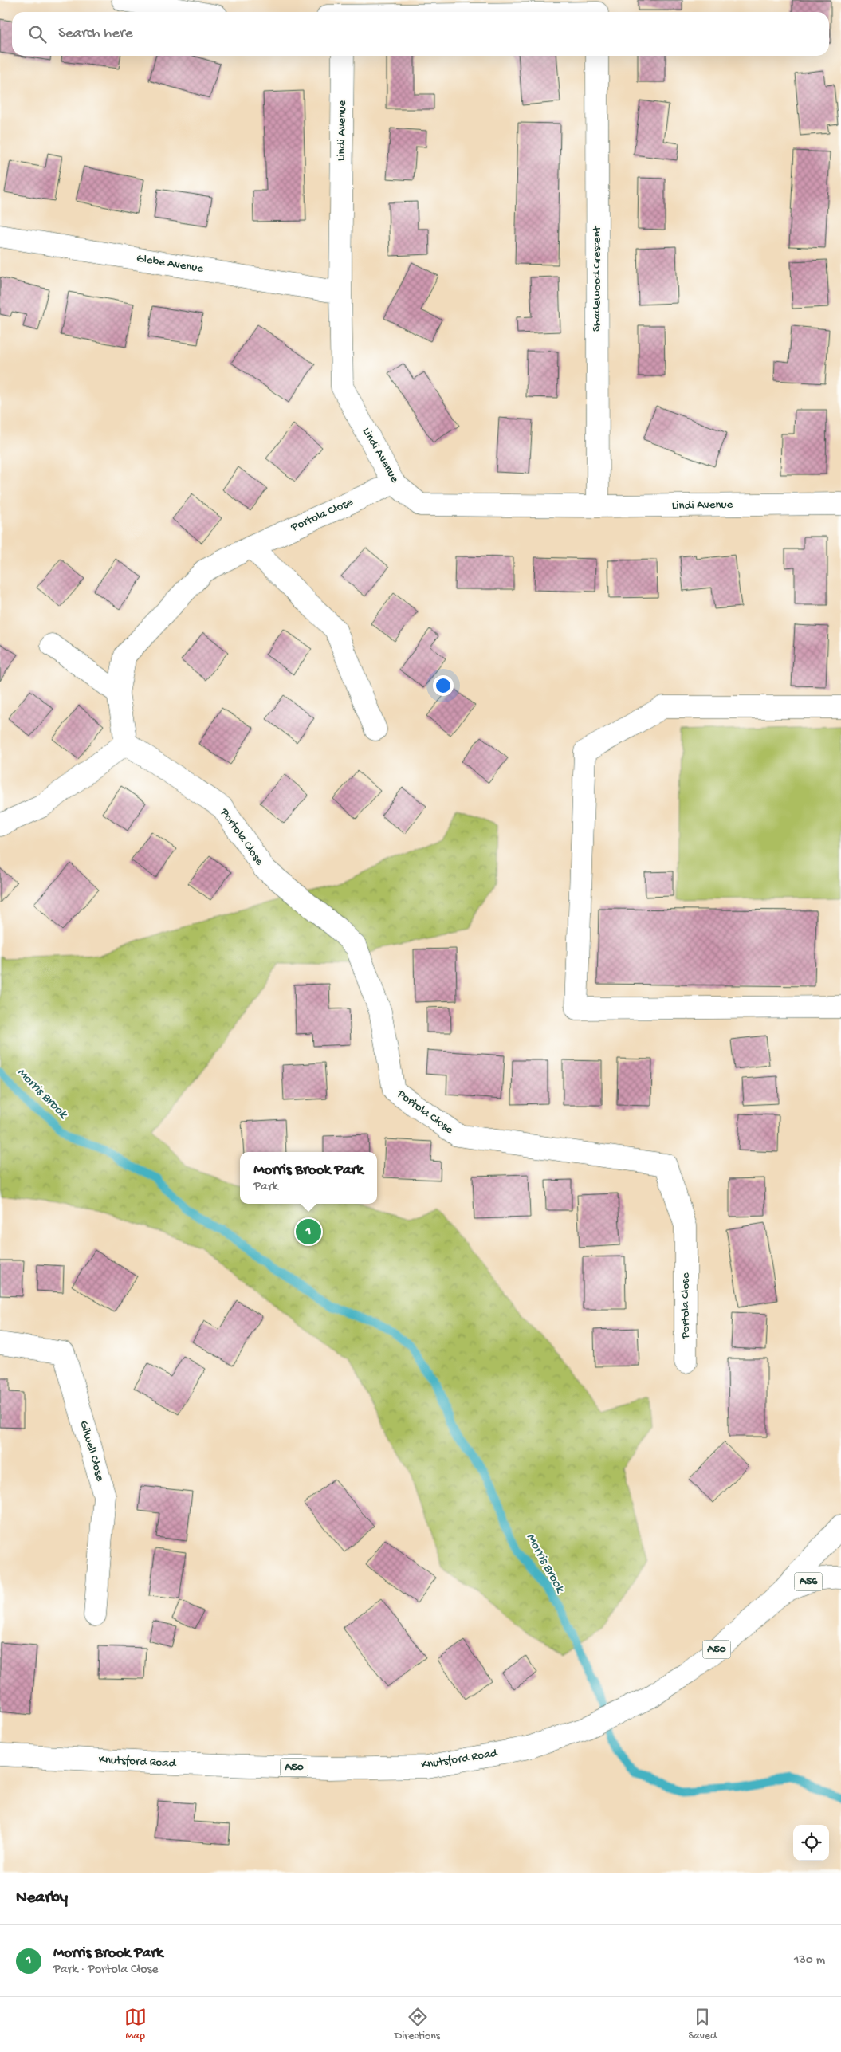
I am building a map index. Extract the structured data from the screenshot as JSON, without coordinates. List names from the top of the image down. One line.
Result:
{"streets":{"main road":["Lindi Avenue","Glebe Avenue","Shadewood Crescent","Portola Close","Gilwell Close","A56","A50","Knutsford Road"]},"crossings":[["Lindi Avenue","Glebe Avenue"],["Lindi Avenue","Shadewood Crescent"],["Lindi Avenue","Portola Close"],["A56","Knutsford Road"]],"water":["Morris Brook"],"page":{"search":"Search here","popup":["Morris Brook Park","Park"],"pins":"1","heading":"Nearby","list":[{"mark":"1","name":"Morris Brook Park","note":"Park · Portola Close","value":"130 m"}],"nav":["Map","Directions","Saved"]}}
